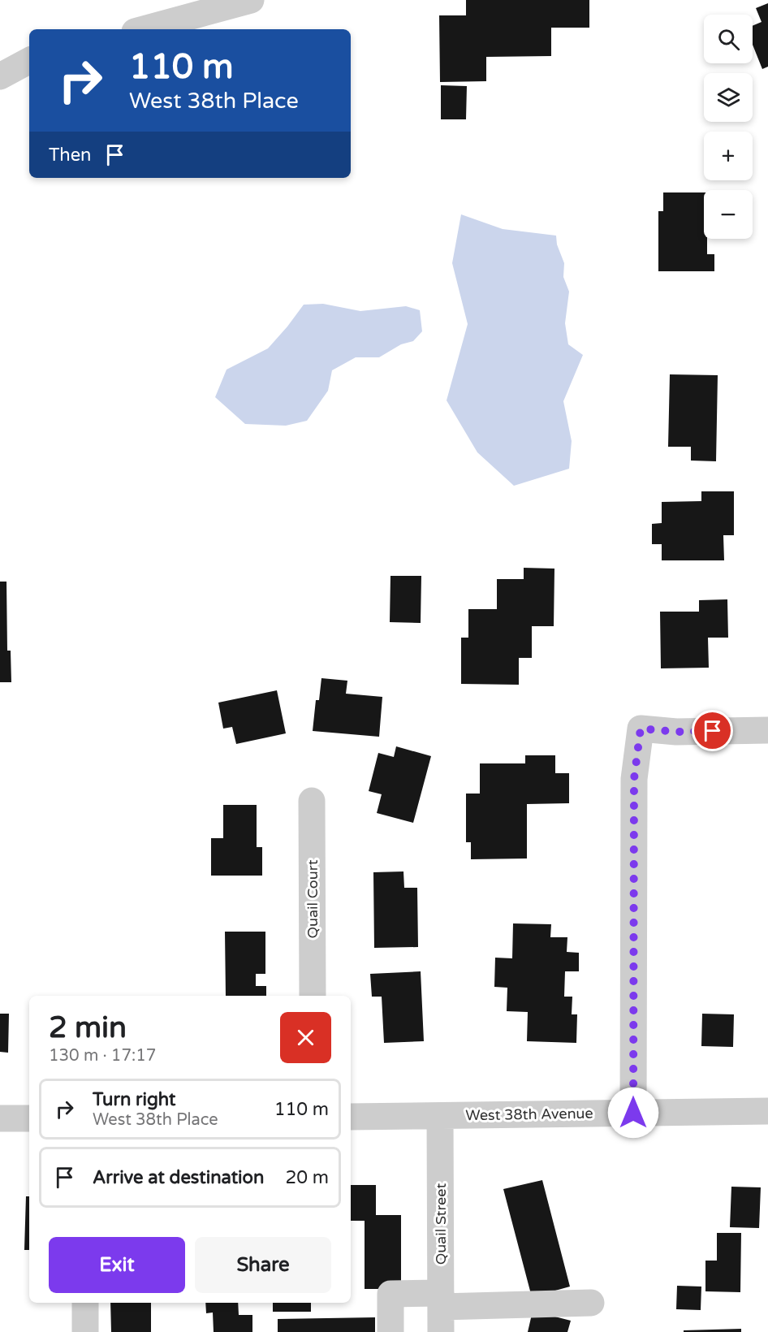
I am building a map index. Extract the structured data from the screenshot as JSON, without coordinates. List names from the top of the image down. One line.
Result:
{"streets":{"street":["Quail Court","West 38th Avenue","Quail Street"]},"crossings":[["West 38th Avenue","Quail Street"]],"page":{"map_buttons":["+","−"],"turn":["110 m","West 38th Place"],"then":"Then","heading":["2 min","130 m · 17:17"],"list":[{"name":"Turn right","note":"West 38th Place","value":"110 m"},{"name":"Arrive at destination","value":"20 m"}],"buttons":["Exit","Share"]}}
